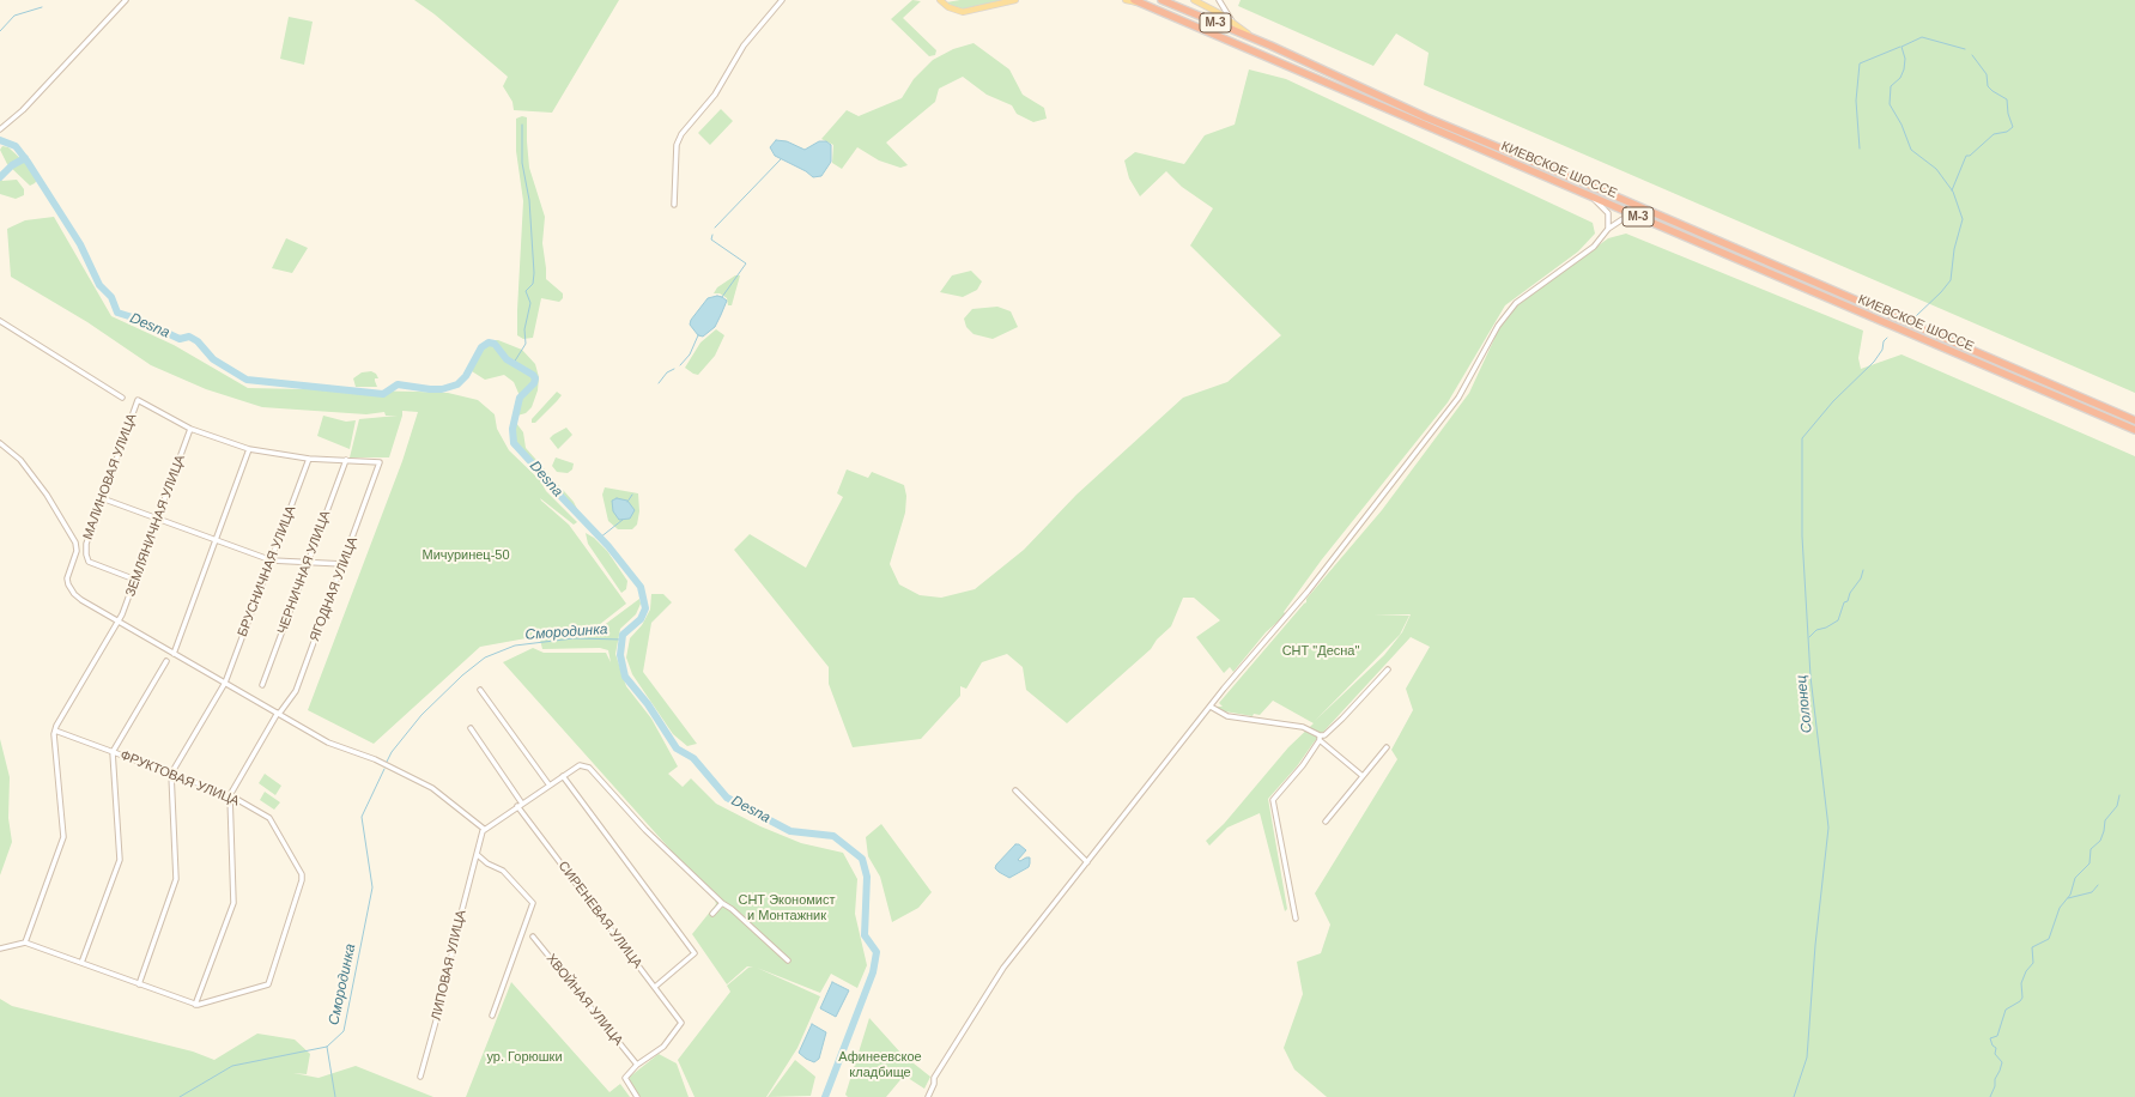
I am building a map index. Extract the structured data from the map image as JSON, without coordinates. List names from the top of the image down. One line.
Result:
{"streets":{"highway":["М-3","КИЕВСКОЕ ШОССЕ"],"street":["МАЛИНОВАЯ УЛИЦА","ЗЕМЛЯНИЧНАЯ УЛИЦА","БРУСНИЧНАЯ УЛИЦА","ЧЕРНИЧНАЯ УЛИЦА","ЯГОДНАЯ УЛИЦА","ФРУКТОВАЯ УЛИЦА","СИРЕНЕВАЯ УЛИЦА","ЛИПОВАЯ УЛИЦА","ХВОЙНАЯ УЛИЦА"]},"crossings":[["МАЛИНОВАЯ УЛИЦА","ЗЕМЛЯНИЧНАЯ УЛИЦА"],["БРУСНИЧНАЯ УЛИЦА","ФРУКТОВАЯ УЛИЦА"],["ЧЕРНИЧНАЯ УЛИЦА","ЯГОДНАЯ УЛИЦА"],["ЯГОДНАЯ УЛИЦА","ФРУКТОВАЯ УЛИЦА"],["СИРЕНЕВАЯ УЛИЦА","ХВОЙНАЯ УЛИЦА"]],"water":["Desna","Смородинка","Солонец"],"parks":["Мичуринец-50","СНТ \"Десна\"","СНТ Экономист и Монтажник","ур. Горюшки","Афинеевское кладбище"]}
